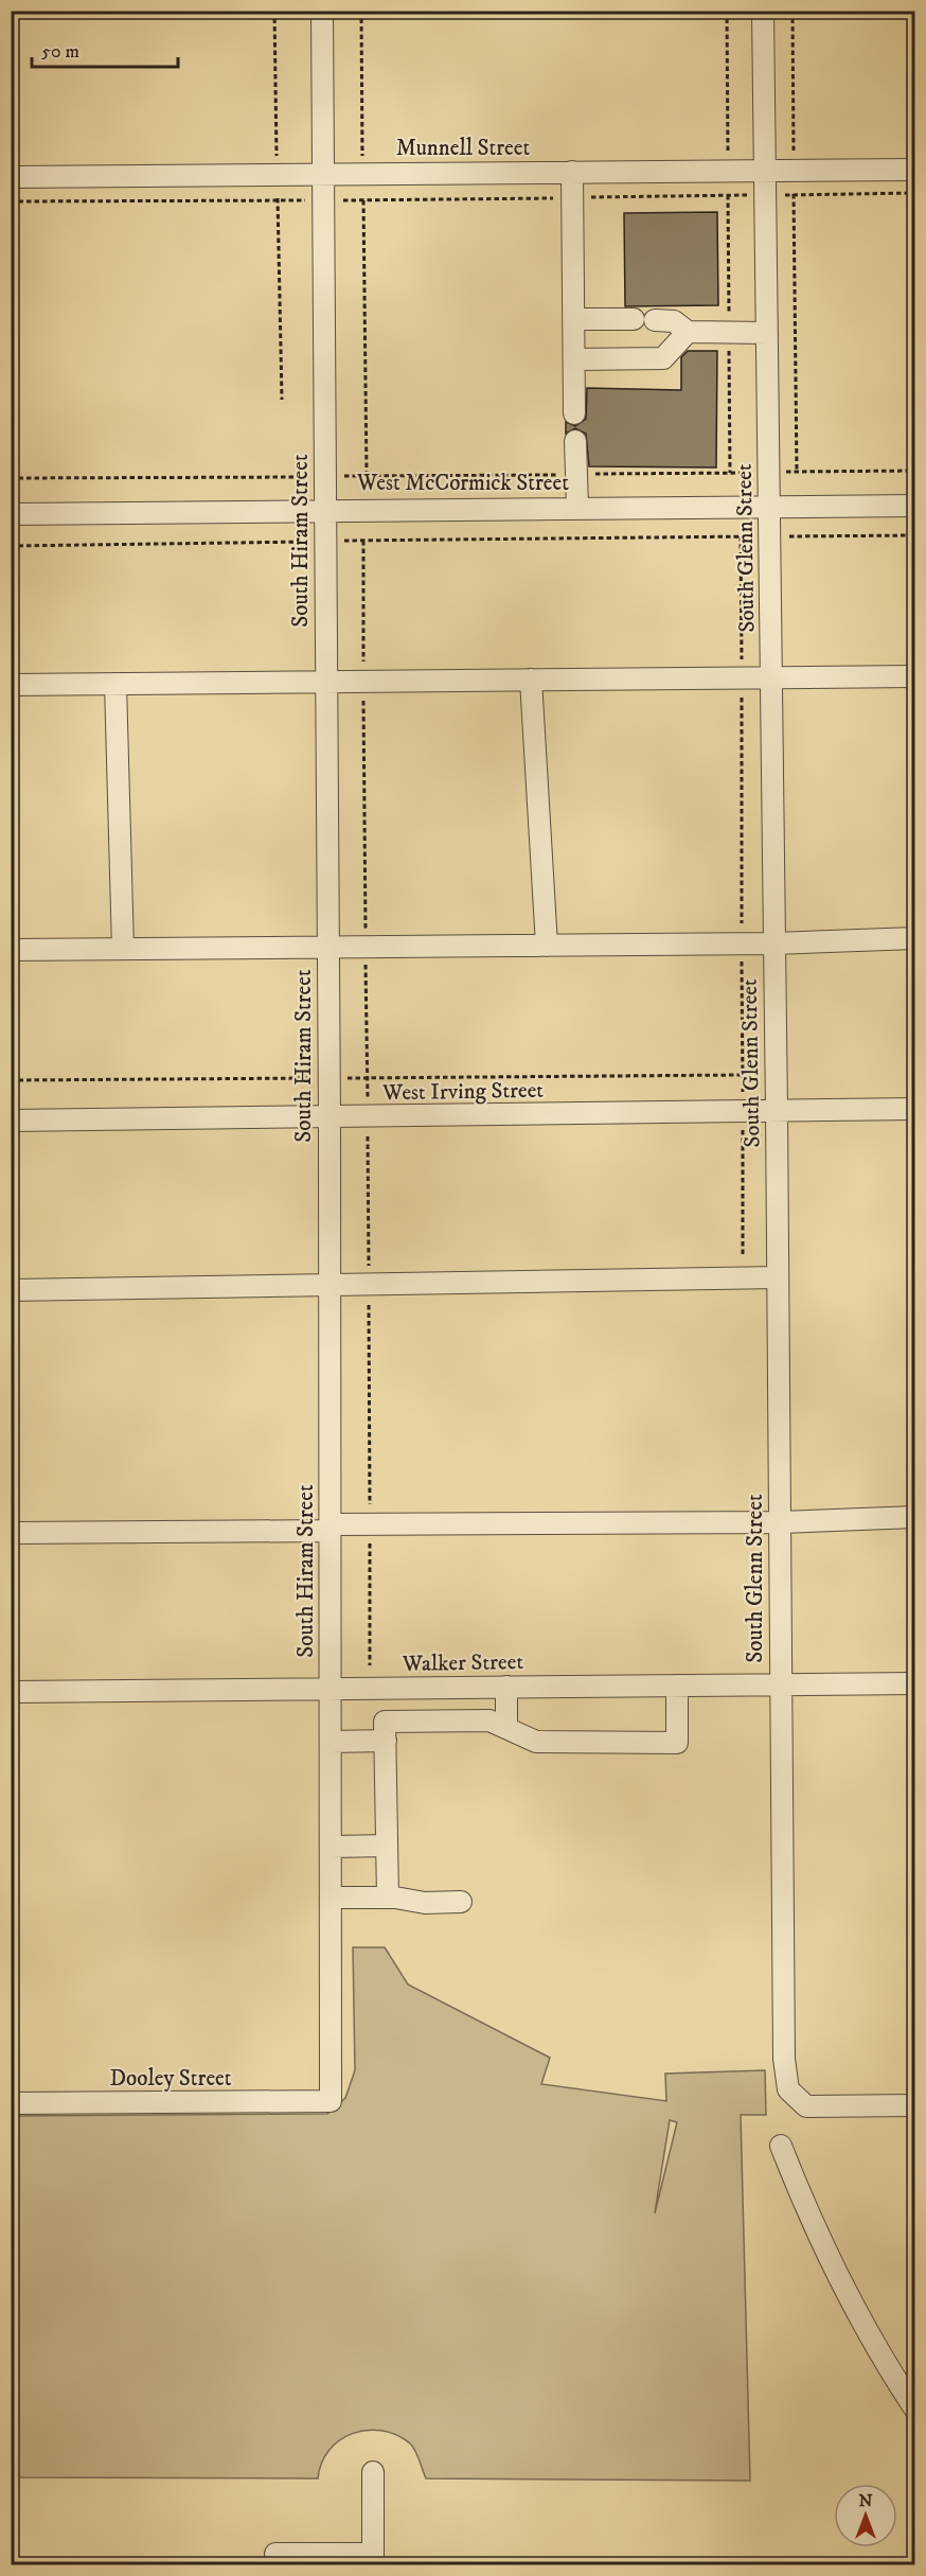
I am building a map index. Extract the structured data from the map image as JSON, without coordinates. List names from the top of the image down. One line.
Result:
{"streets":{"street":["Munnell Street","West McCormick Street","South Hiram Street","South Glenn Street","West Irving Street","Walker Street","Dooley Street"]},"crossings":[["Munnell Street","South Hiram Street"],["Munnell Street","South Glenn Street"],["West McCormick Street","South Hiram Street"],["West McCormick Street","South Glenn Street"],["South Hiram Street","West Irving Street"],["South Hiram Street","Walker Street"],["South Hiram Street","Dooley Street"],["South Glenn Street","West Irving Street"],["South Glenn Street","Walker Street"]],"scale_bar":"50 m","north":"top"}
